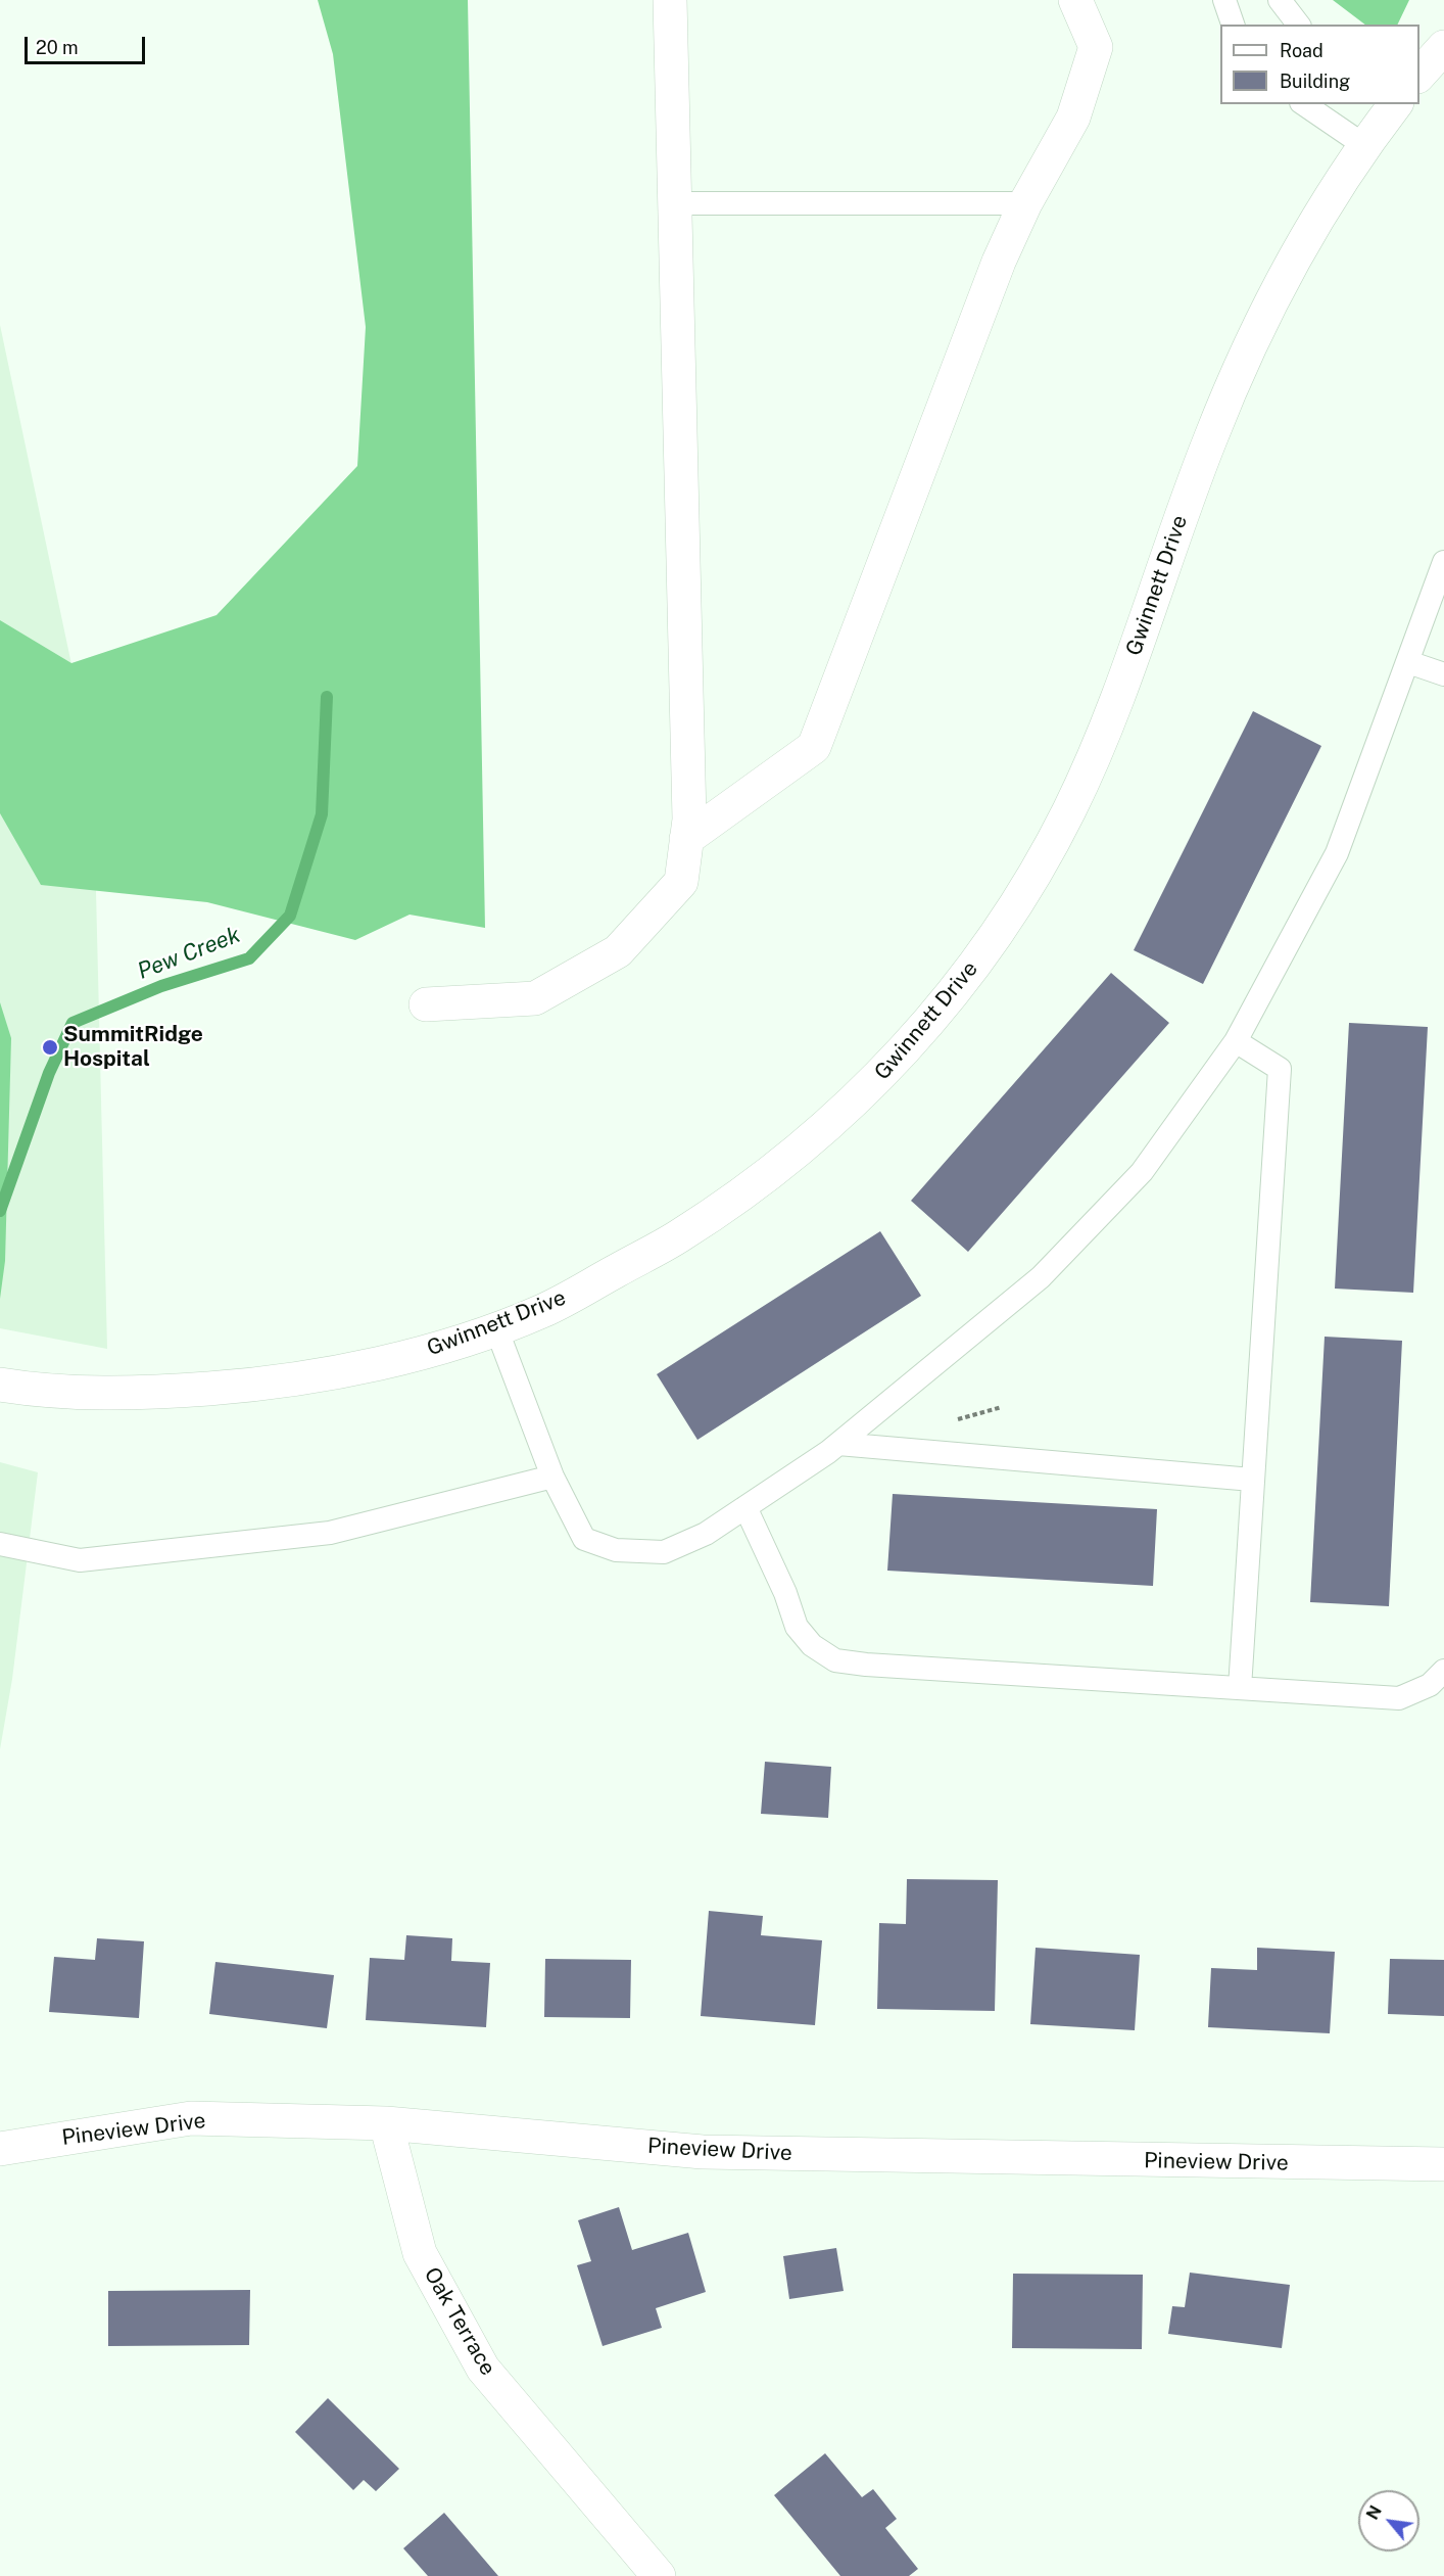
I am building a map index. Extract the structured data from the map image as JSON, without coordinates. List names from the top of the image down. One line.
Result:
{"streets":{"street":["Gwinnett Drive","Pineview Drive","Oak Terrace"]},"crossings":[["Pineview Drive","Oak Terrace"]],"water":["Pew Creek"],"places":["SummitRidge Hospital"],"legend":["Road","Building"],"scale_bar":"20 m","north":"top left"}
